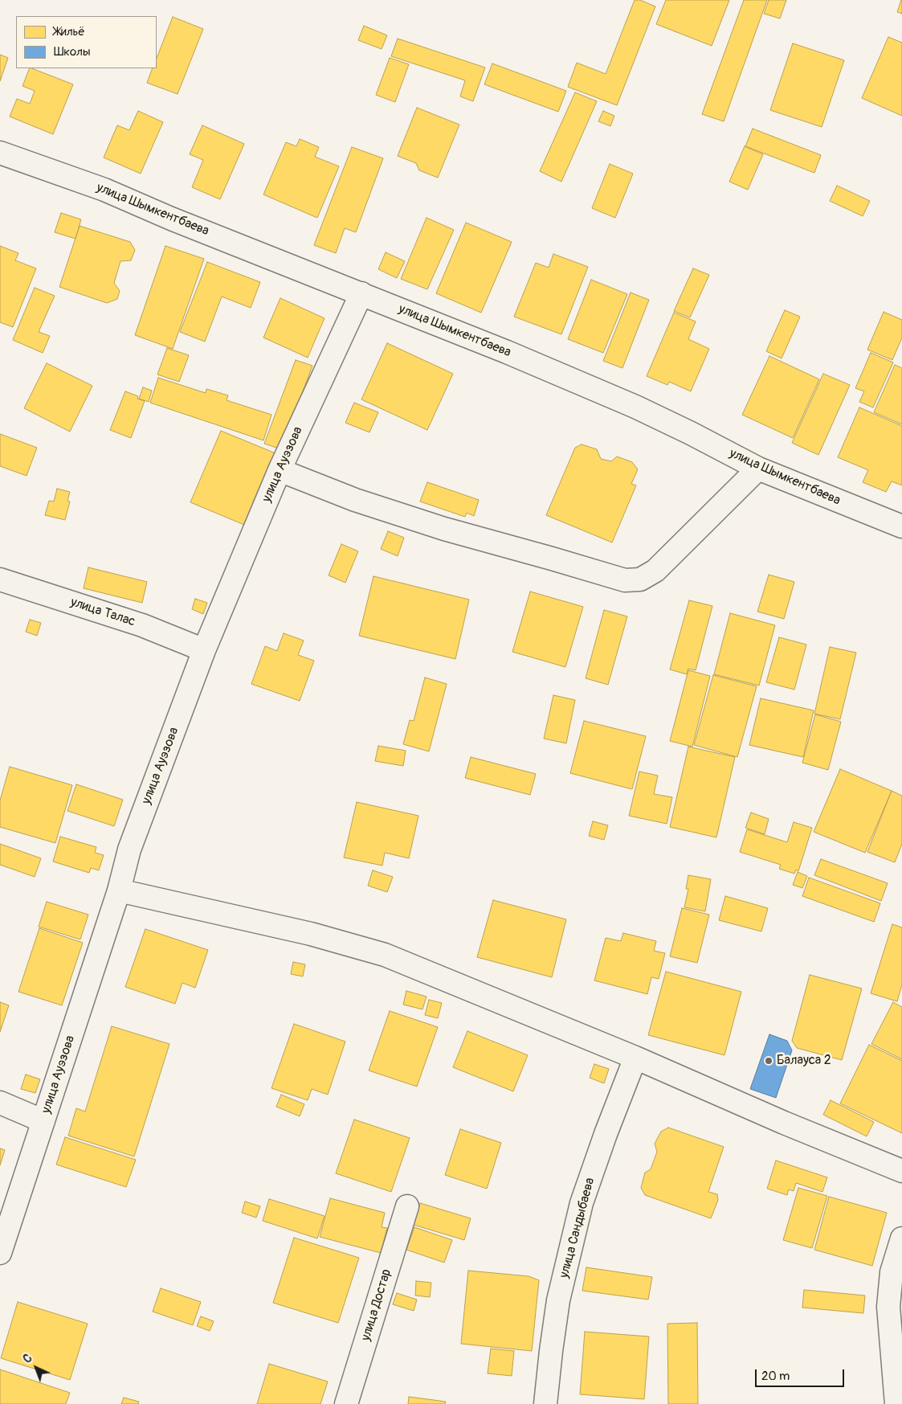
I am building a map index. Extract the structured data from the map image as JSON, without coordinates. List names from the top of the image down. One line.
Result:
{"streets":{"street":["улица Шымкентбаева","улица Ауэзова","улица Талас","улица Сандыбаева","улица Достар"]},"crossings":[["улица Шымкентбаева","улица Ауэзова"],["улица Ауэзова","улица Талас"]],"places":["Балауса 2"],"legend":["Жильё","Школы"],"scale_bar":"20 m","north":"top left"}
